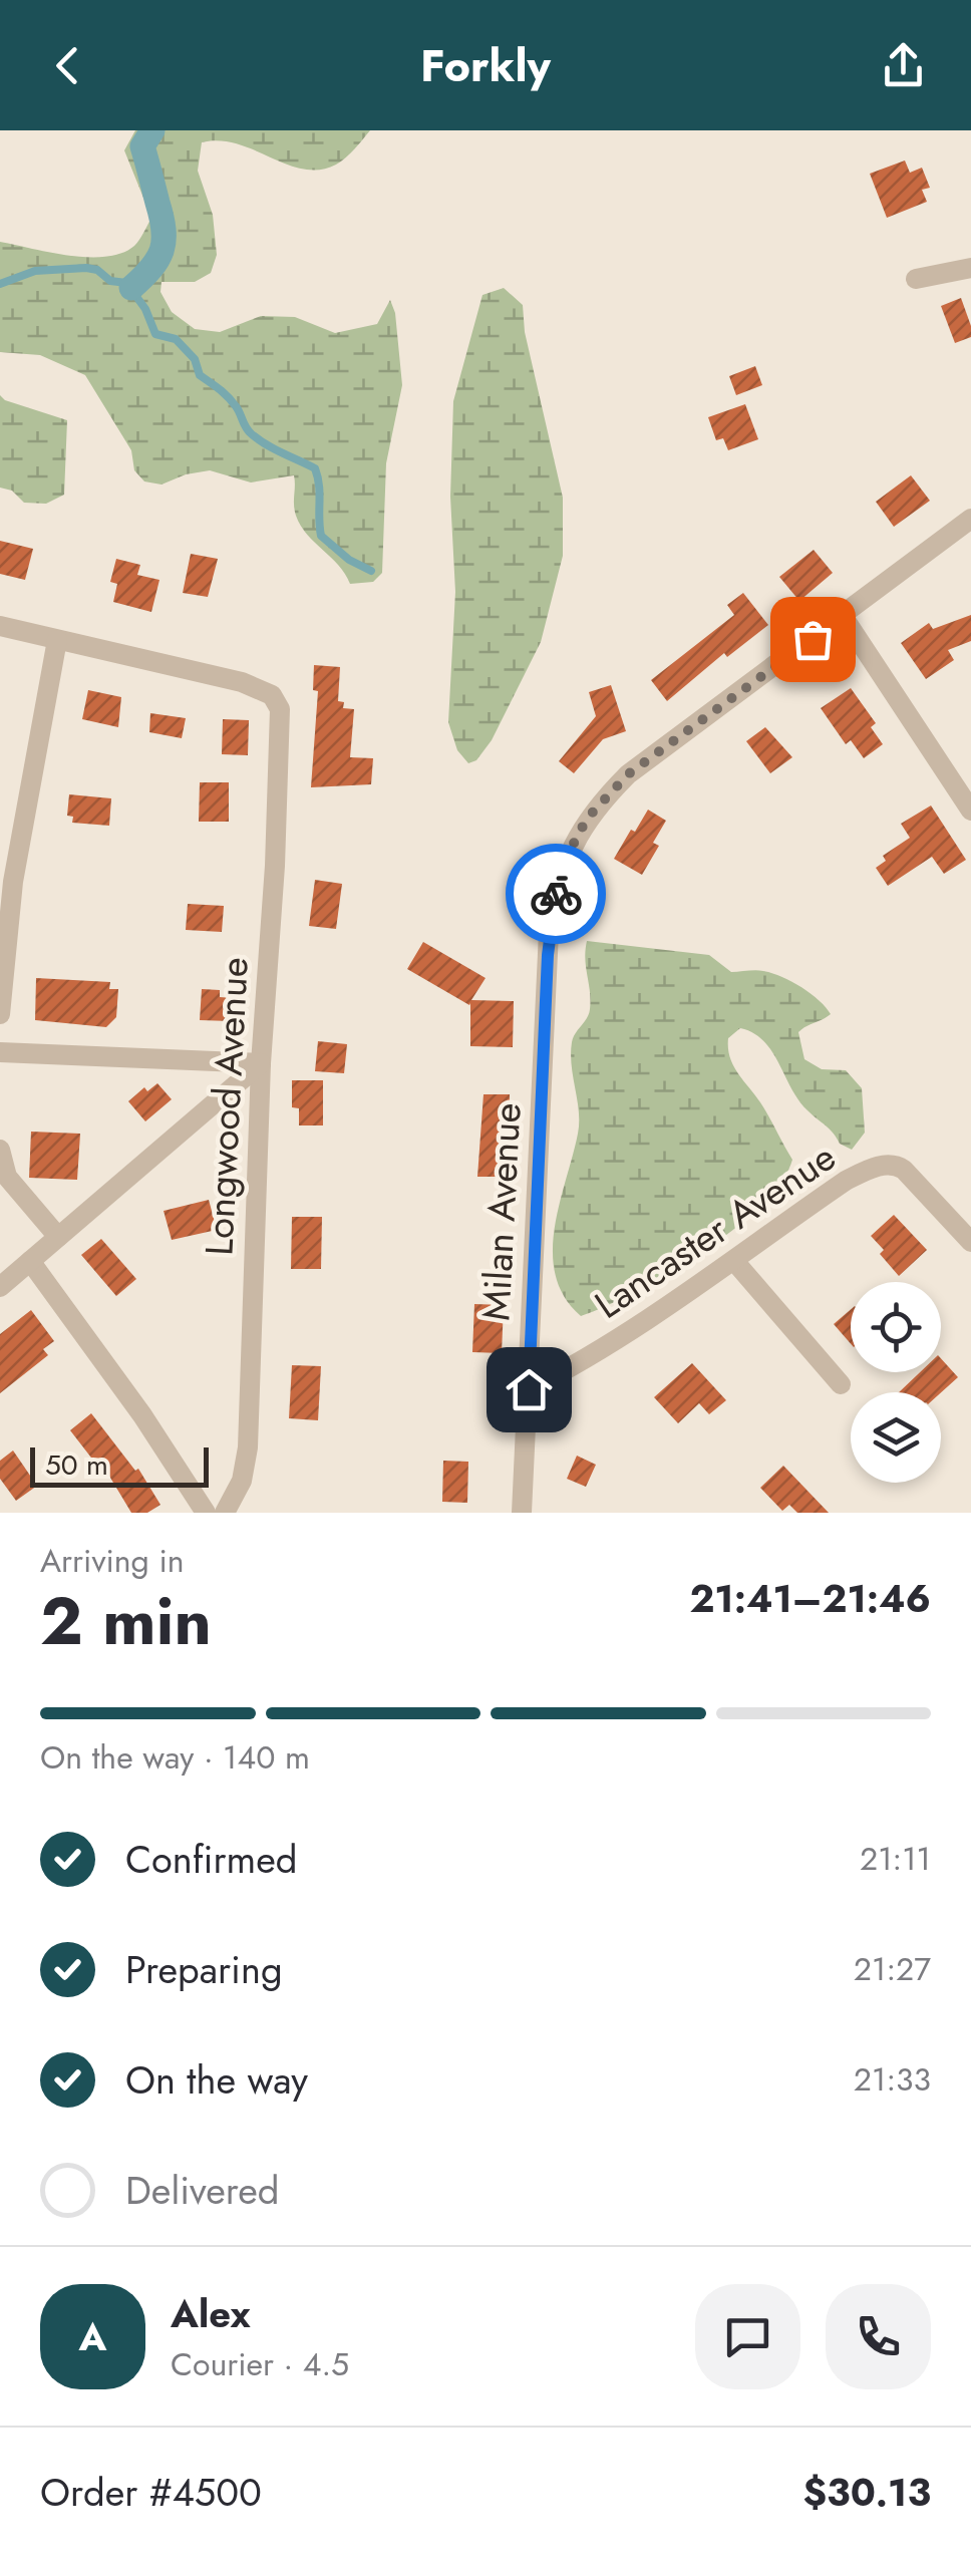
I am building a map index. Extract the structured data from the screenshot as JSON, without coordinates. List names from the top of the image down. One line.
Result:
{"streets":{"street":["Longwood Avenue","Milan Avenue","Lancaster Avenue"]},"crossings":[["Milan Avenue","Lancaster Avenue"]],"scale_bar":"50 m","page":{"header":"Forkly","scale":"50 m","heading":["2 min","Arriving in","21:41–21:46"],"panel":["Alex","Courier · 4.5","Order #4500","$30.13"],"bar":"On the way · 140 m","list":[["Confirmed","21:11"],["Preparing","21:27"],["On the way","21:33"],"Delivered"],"round":"A"}}
